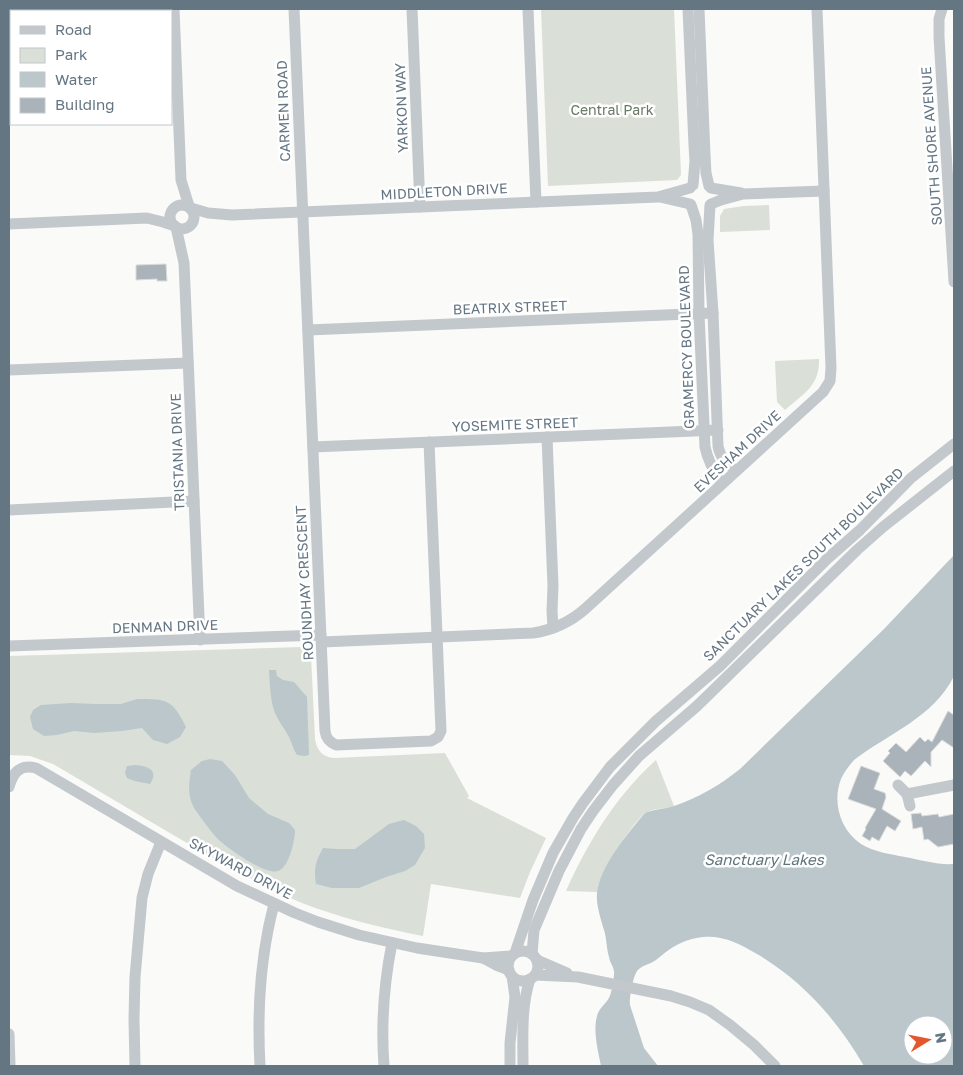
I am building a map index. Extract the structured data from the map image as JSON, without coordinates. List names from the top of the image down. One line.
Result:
{"streets":{"street":["YARKON WAY","CARMEN ROAD","SOUTH SHORE AVENUE","MIDDLETON DRIVE","BEATRIX STREET","GRAMERCY BOULEVARD","YOSEMITE STREET","EVESHAM DRIVE","TRISTANIA DRIVE","SANCTUARY LAKES SOUTH BOULEVARD","ROUNDHAY CRESCENT","DENMAN DRIVE","SKYWARD DRIVE"]},"crossings":[["YARKON WAY","MIDDLETON DRIVE"],["CARMEN ROAD","MIDDLETON DRIVE"],["CARMEN ROAD","ROUNDHAY CRESCENT"],["MIDDLETON DRIVE","GRAMERCY BOULEVARD"],["MIDDLETON DRIVE","TRISTANIA DRIVE"],["MIDDLETON DRIVE","ROUNDHAY CRESCENT"],["BEATRIX STREET","GRAMERCY BOULEVARD"],["BEATRIX STREET","ROUNDHAY CRESCENT"],["GRAMERCY BOULEVARD","YOSEMITE STREET"],["GRAMERCY BOULEVARD","EVESHAM DRIVE"],["YOSEMITE STREET","ROUNDHAY CRESCENT"],["EVESHAM DRIVE","ROUNDHAY CRESCENT"],["EVESHAM DRIVE","DENMAN DRIVE"],["TRISTANIA DRIVE","DENMAN DRIVE"],["SANCTUARY LAKES SOUTH BOULEVARD","SKYWARD DRIVE"],["ROUNDHAY CRESCENT","DENMAN DRIVE"]],"water":["Sanctuary Lakes"],"parks":["Central Park"],"legend":["Road","Park","Water","Building"],"north":"right"}
